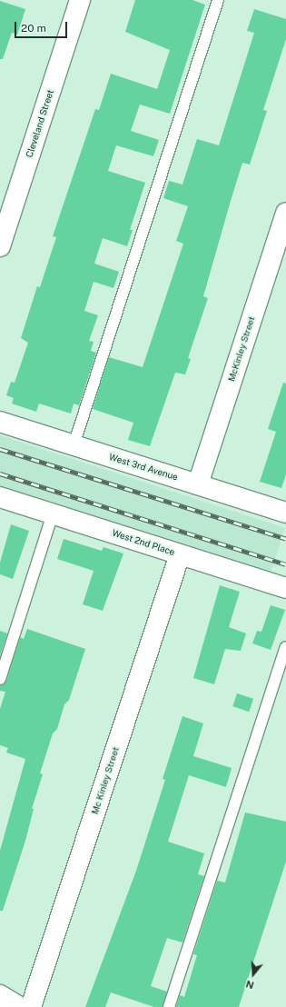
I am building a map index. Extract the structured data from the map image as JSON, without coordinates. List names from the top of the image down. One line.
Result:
{"streets":{"street":["Cleveland Street","McKinley Street","West 3rd Avenue","West 2nd Place","Mc Kinley Street"]},"crossings":[["McKinley Street","West 3rd Avenue"],["West 2nd Place","Mc Kinley Street"]],"scale_bar":"20 m","north":"bottom"}
